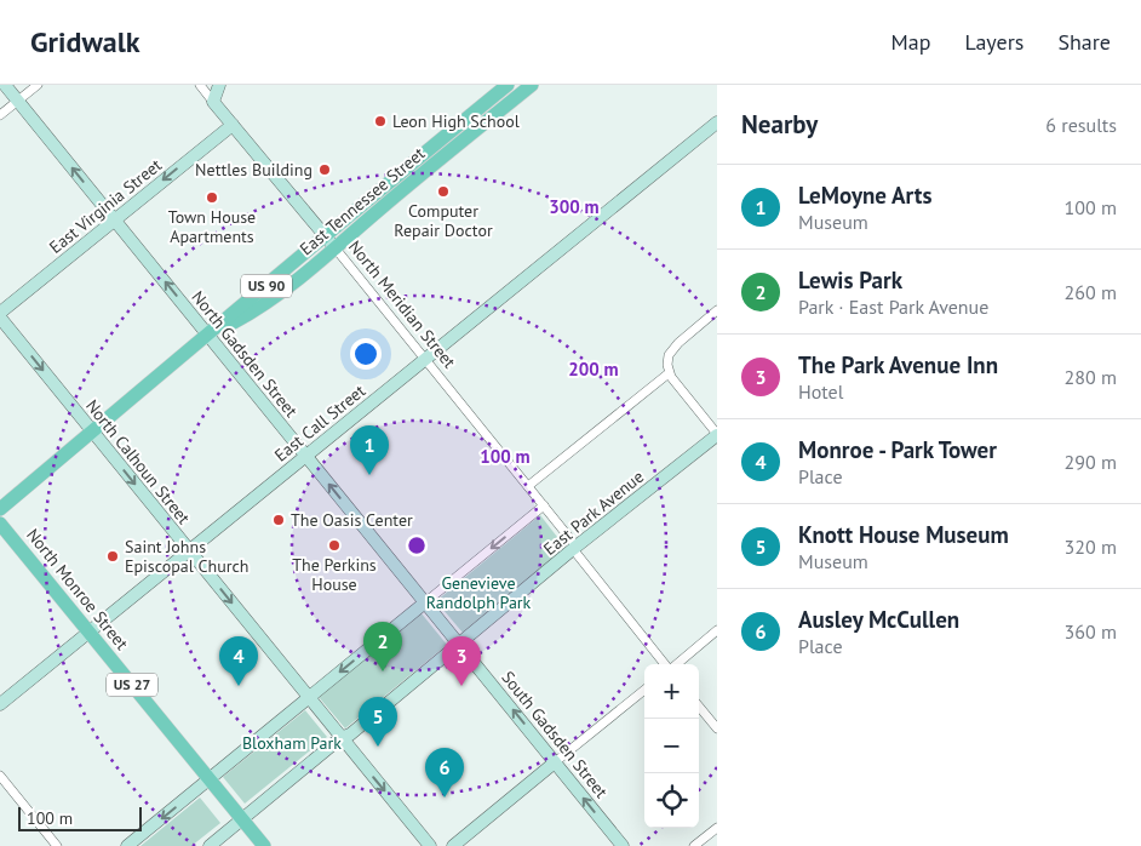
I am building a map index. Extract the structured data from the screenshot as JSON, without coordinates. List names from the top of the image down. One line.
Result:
{"streets":{"main road":["East Tennessee Street","US 90","North Monroe Street","US 27"],"street":["East Virginia Street","North Meridian Street","North Gadsden Street","East Call Street","North Calhoun Street","East Park Avenue","South Gadsden Street"]},"crossings":[["East Tennessee Street","North Meridian Street"],["East Tennessee Street","North Gadsden Street"],["East Tennessee Street","North Calhoun Street"],["East Virginia Street","North Meridian Street"],["East Virginia Street","North Gadsden Street"],["North Meridian Street","East Call Street"],["North Meridian Street","East Park Avenue"],["North Gadsden Street","East Call Street"],["North Gadsden Street","East Park Avenue"],["North Gadsden Street","South Gadsden Street"],["East Call Street","North Calhoun Street"],["East Call Street","North Monroe Street"],["North Calhoun Street","East Park Avenue"],["East Park Avenue","North Monroe Street"],["East Park Avenue","US 27"],["East Park Avenue","South Gadsden Street"],["North Monroe Street","US 27"]],"one_way":["East Virginia Street","North Gadsden Street","North Calhoun Street","South Gadsden Street"],"parks":["Genevieve Randolph Park","Bloxham Park"],"places":["Leon High School","Nettles Building","Computer Repair Doctor","Town House Apartments","The Oasis Center","The Perkins House","Saint Johns Episcopal Church"],"scale_bar":"100 m","page":{"header":"Gridwalk","nav":["Map","Layers","Share"],"heading":["Nearby","6 results"],"list":[{"mark":"1","name":"LeMoyne Arts","note":"Museum","value":"100 m"},{"mark":"2","name":"Lewis Park","note":"Park · East Park Avenue","value":"260 m"},{"mark":"3","name":"The Park Avenue Inn","note":"Hotel","value":"280 m"},{"mark":"4","name":"Monroe - Park Tower","note":"Place","value":"290 m"},{"mark":"5","name":"Knott House Museum","note":"Museum","value":"320 m"},{"mark":"6","name":"Ausley McCullen","note":"Place","value":"360 m"}],"pins":["1","2","3","4","5","6"],"map_buttons":["+","−"],"scale":"100 m"},"rings":["300 m","200 m","100 m"]}
